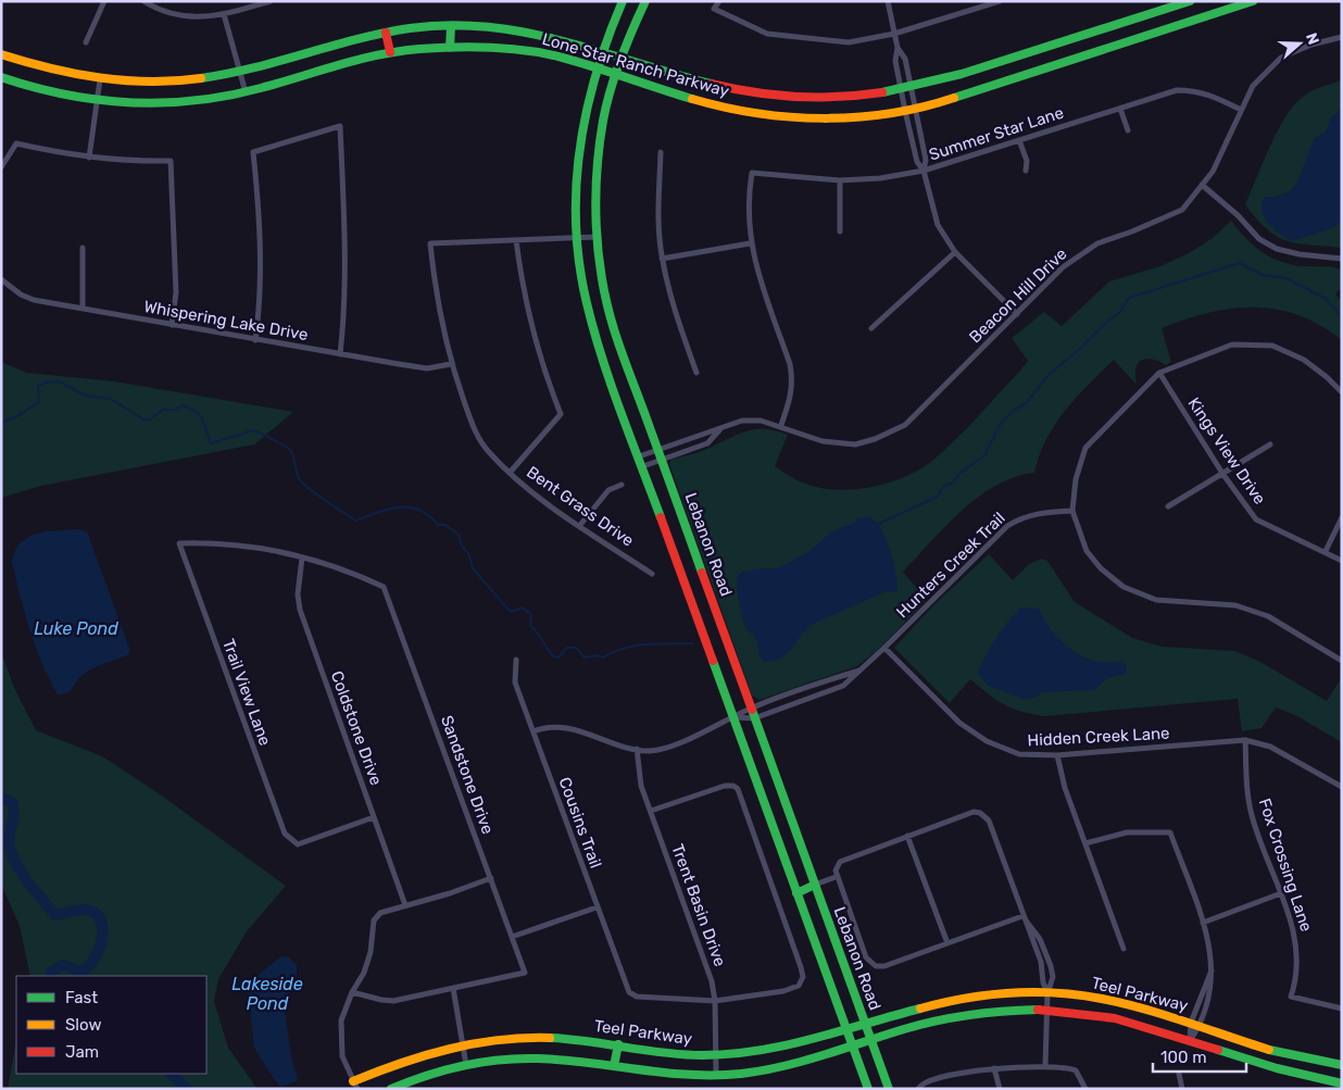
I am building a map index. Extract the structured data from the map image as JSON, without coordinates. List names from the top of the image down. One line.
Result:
{"streets":{"main road":["Lone Star Ranch Parkway","Lebanon Road","Teel Parkway"],"street":["Summer Star Lane","Beacon Hill Drive","Whispering Lake Drive","Kings View Drive","Bent Grass Drive","Hunters Creek Trail","Trail View Lane","Coldstone Drive","Hidden Creek Lane","Sandstone Drive","Cousins Trail","Fox Crossing Lane","Trent Basin Drive"]},"crossings":[["Lone Star Ranch Parkway","Lebanon Road"],["Summer Star Lane","Beacon Hill Drive"],["Beacon Hill Drive","Lebanon Road"],["Whispering Lake Drive","Bent Grass Drive"],["Lebanon Road","Hunters Creek Trail"],["Lebanon Road","Teel Parkway"],["Hunters Creek Trail","Hidden Creek Lane"],["Hunters Creek Trail","Cousins Trail"],["Hunters Creek Trail","Trent Basin Drive"],["Trail View Lane","Coldstone Drive"],["Trail View Lane","Sandstone Drive"],["Coldstone Drive","Sandstone Drive"],["Hidden Creek Lane","Fox Crossing Lane"],["Cousins Trail","Trent Basin Drive"],["Trent Basin Drive","Teel Parkway"]],"water":["Luke Pond","Lakeside Pond"],"legend":["Fast","Slow","Jam"],"scale_bar":"100 m","north":"right"}
